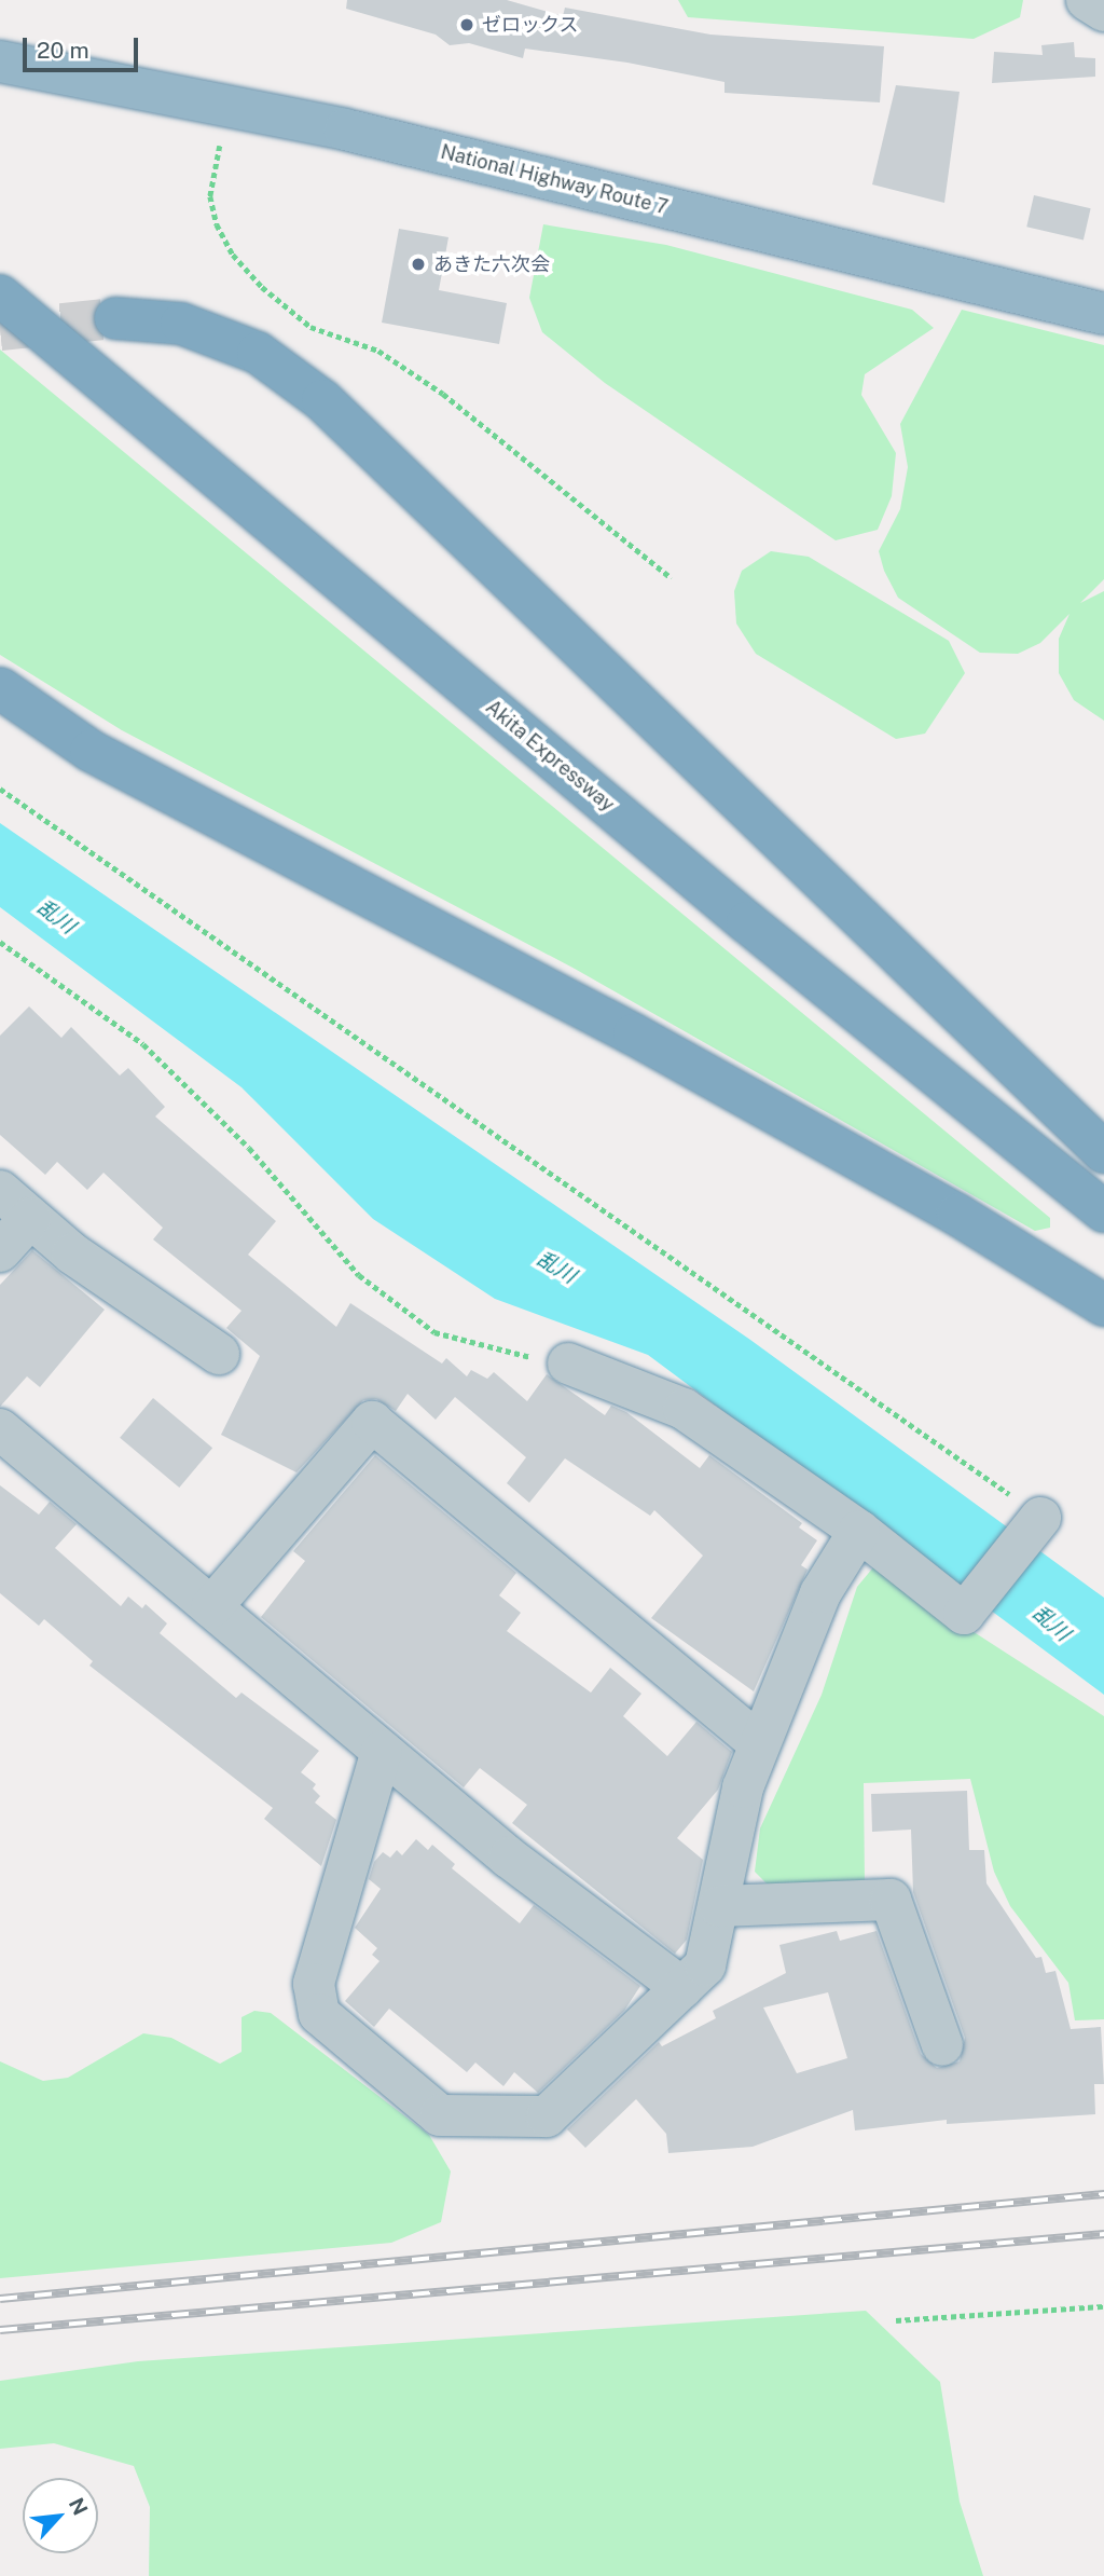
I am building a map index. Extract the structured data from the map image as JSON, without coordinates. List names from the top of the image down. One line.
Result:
{"streets":{"highway":["National Highway Route 7","Akita Expressway"]},"water":["乱川"],"places":["ゼロックス","あきた六次会"],"scale_bar":"20 m","north":"top right"}
